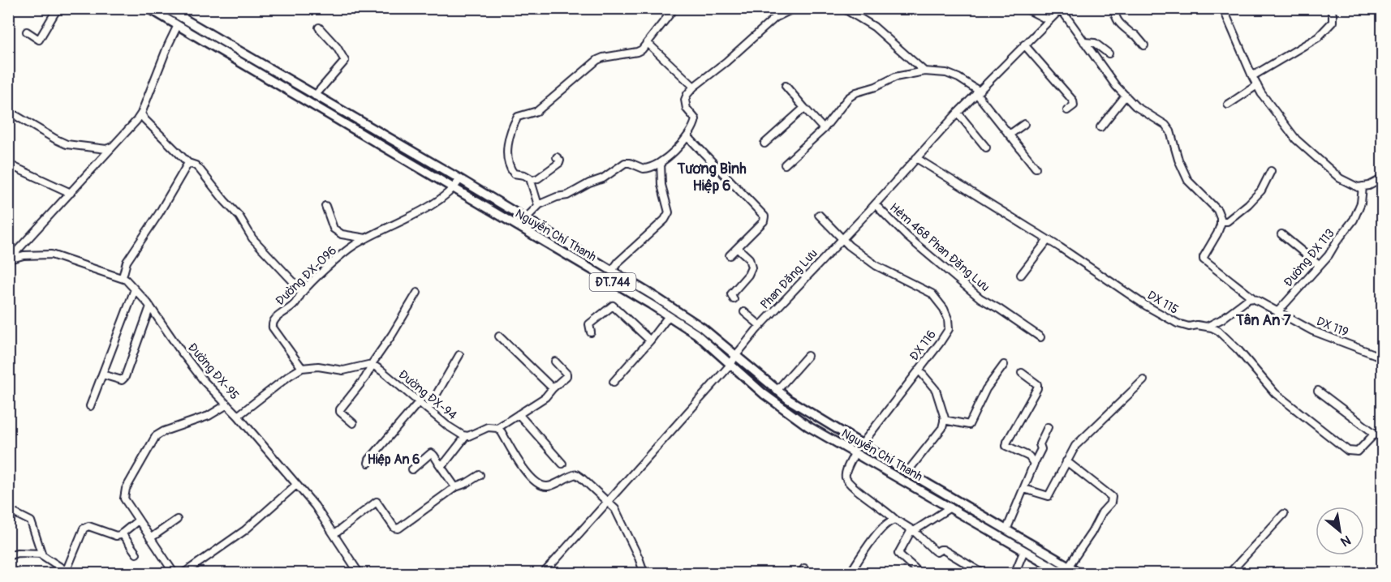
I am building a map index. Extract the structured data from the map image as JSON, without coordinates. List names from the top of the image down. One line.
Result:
{"streets":{"main road":["Nguyễn Chí Thanh","ĐT.744"],"street":["Hẻm 468 Phan Đăng Lưu","Đường ĐX 113","Đường ĐX-096","Phan Đăng Lưu","DX 115","DX 119","ĐX 116","Đường ĐX-95","Đường ĐX-94"]},"crossings":[["Nguyễn Chí Thanh","Đường ĐX-096"],["Nguyễn Chí Thanh","Phan Đăng Lưu"],["Nguyễn Chí Thanh","ĐX 116"],["Nguyễn Chí Thanh","Đường ĐX-95"],["Hẻm 468 Phan Đăng Lưu","Phan Đăng Lưu"],["Đường ĐX 113","DX 119"],["Phan Đăng Lưu","DX 115"],["Phan Đăng Lưu","ĐX 116"]],"districts":["Tương Bình Hiệp 6","Tân An 7","Hiệp An 6"],"north":"bottom right"}
